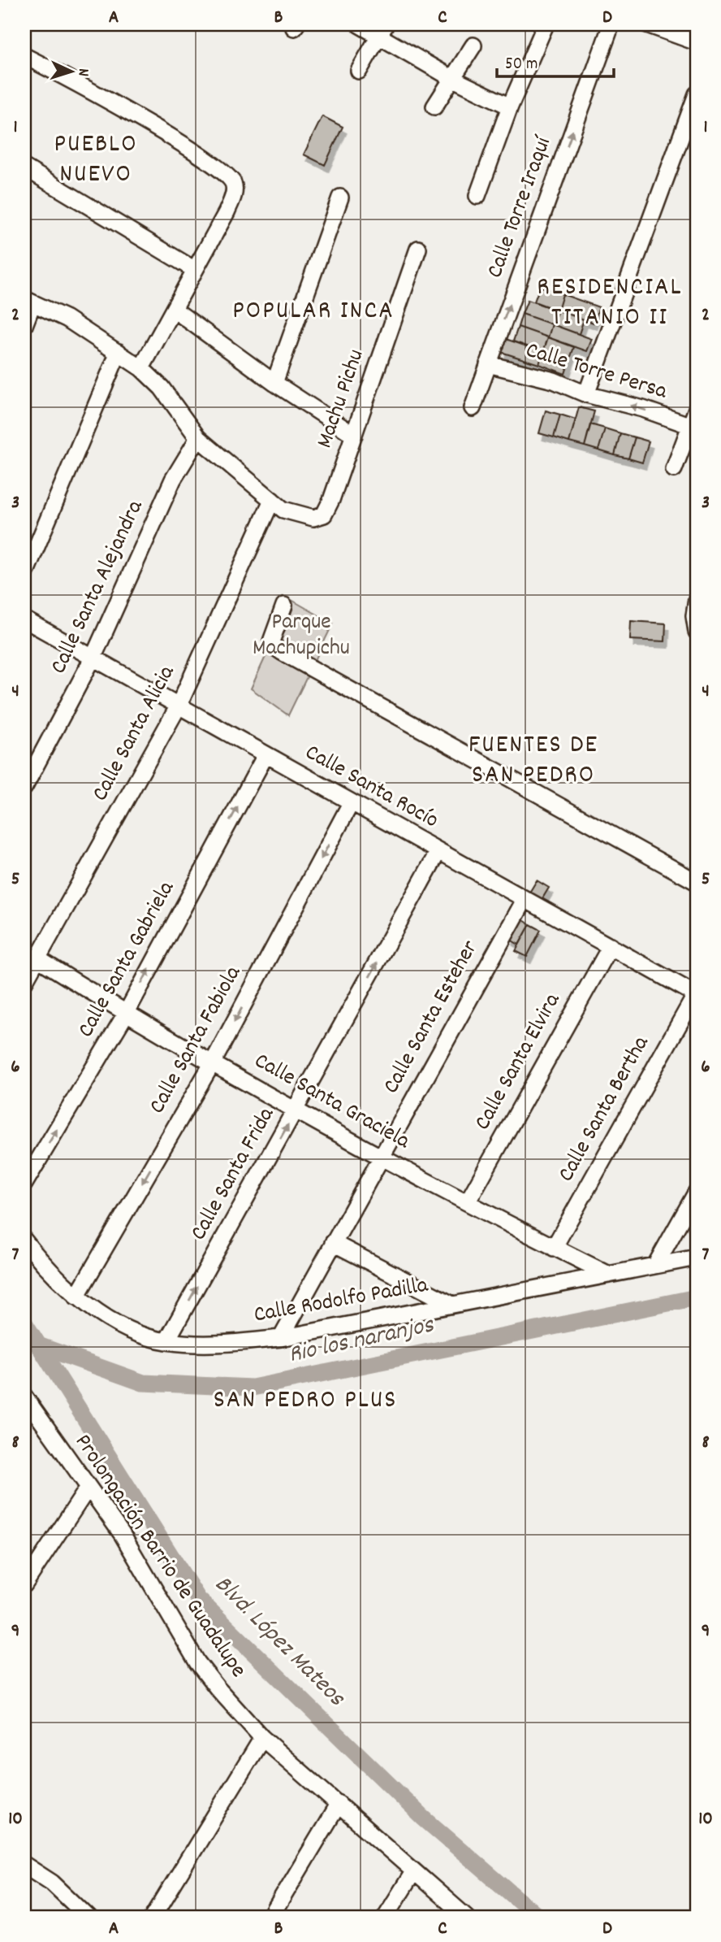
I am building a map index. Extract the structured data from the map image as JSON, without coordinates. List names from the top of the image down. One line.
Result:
{"streets":{"street":["Calle Torre Iraquí","Calle Torre Persa","Machu Pichu","Calle Santa Alejandra","Calle Santa Alicia","Calle Santa Rocío","Calle Santa Gabriela","Calle Santa Esteher","Calle Santa Fabiola","Calle Santa Elvira","Calle Santa Graciela","Calle Santa Bertha","Calle Santa Frida","Calle Rodolfo Padilla","Prolongación Barrio de Guadalupe"]},"crossings":[["Calle Torre Iraquí","Calle Torre Persa"],["Machu Pichu","Calle Santa Alicia"],["Calle Santa Alejandra","Calle Santa Rocío"],["Calle Santa Alicia","Calle Santa Rocío"],["Calle Santa Alicia","Calle Santa Graciela"],["Calle Santa Rocío","Calle Santa Gabriela"],["Calle Santa Rocío","Calle Santa Esteher"],["Calle Santa Rocío","Calle Santa Fabiola"],["Calle Santa Rocío","Calle Santa Elvira"],["Calle Santa Rocío","Calle Santa Bertha"],["Calle Santa Rocío","Calle Santa Frida"],["Calle Santa Gabriela","Calle Santa Graciela"],["Calle Santa Esteher","Calle Santa Graciela"],["Calle Santa Esteher","Calle Rodolfo Padilla"],["Calle Santa Fabiola","Calle Santa Graciela"],["Calle Santa Fabiola","Calle Rodolfo Padilla"],["Calle Santa Elvira","Calle Santa Graciela"],["Calle Santa Graciela","Calle Santa Bertha"],["Calle Santa Graciela","Calle Santa Frida"],["Calle Santa Graciela","Calle Rodolfo Padilla"],["Calle Santa Frida","Calle Rodolfo Padilla"]],"one_way":["Calle Torre Persa","Calle Santa Gabriela","Calle Santa Fabiola","Calle Santa Frida"],"districts":["PUEBLO NUEVO","RESIDENCIAL TITANIO II","POPULAR INCA","FUENTES DE SAN PEDRO","SAN PEDRO PLUS"],"water":["Rio los naranjos","Blvd. López Mateos"],"parks":["Parque Machupichu"],"scale_bar":"50 m","north":"right","grid":{"columns":["A","B","C","D"],"rows":["1","2","3","4","5","6","7","8","9","10"]}}
